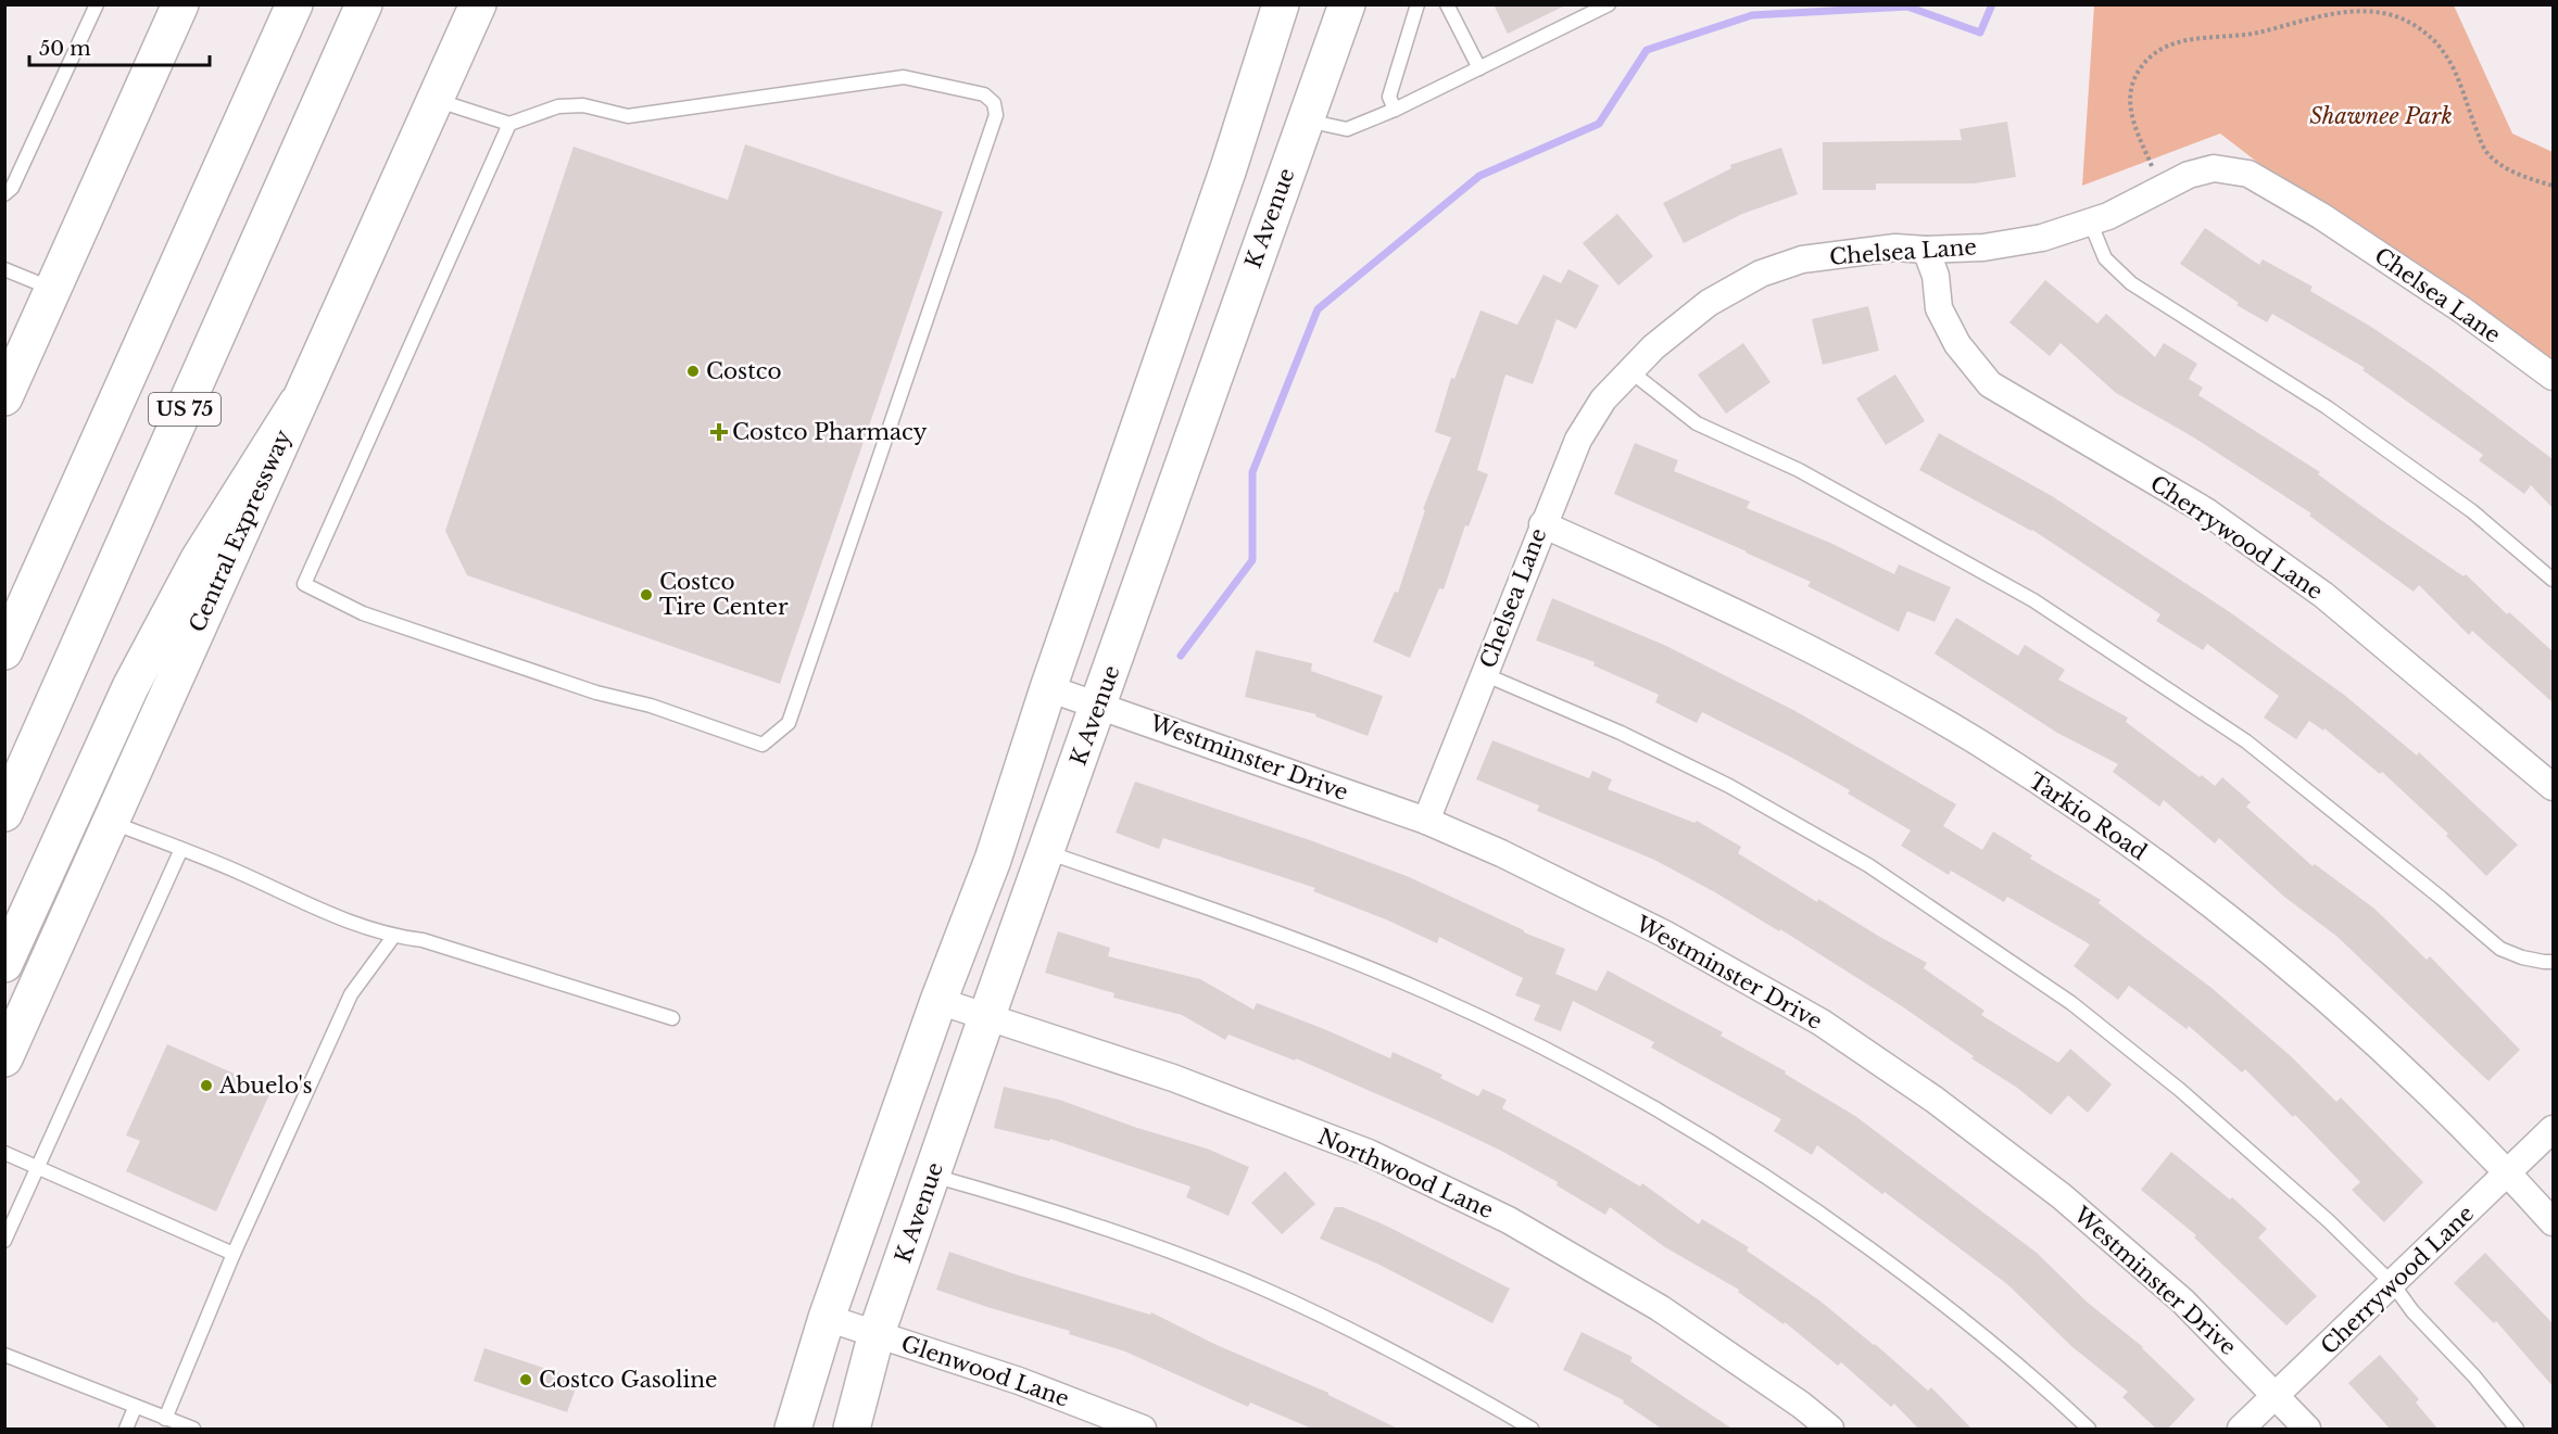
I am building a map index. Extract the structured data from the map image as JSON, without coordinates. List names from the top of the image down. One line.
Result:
{"streets":{"main road":["K Avenue","US 75","Central Expressway"],"street":["Chelsea Lane","Cherrywood Lane","Westminster Drive","Tarkio Road","Northwood Lane","Glenwood Lane"]},"crossings":[["K Avenue","Westminster Drive"],["K Avenue","Northwood Lane"],["K Avenue","Glenwood Lane"],["Chelsea Lane","Cherrywood Lane"],["Chelsea Lane","Westminster Drive"],["Chelsea Lane","Tarkio Road"],["Cherrywood Lane","Westminster Drive"],["Cherrywood Lane","Tarkio Road"]],"parks":["Shawnee Park"],"places":{"other":["Costco","Costco Tire Center","Abuelo's","Costco Gasoline"],"health":["Costco Pharmacy"]},"scale_bar":"50 m"}
